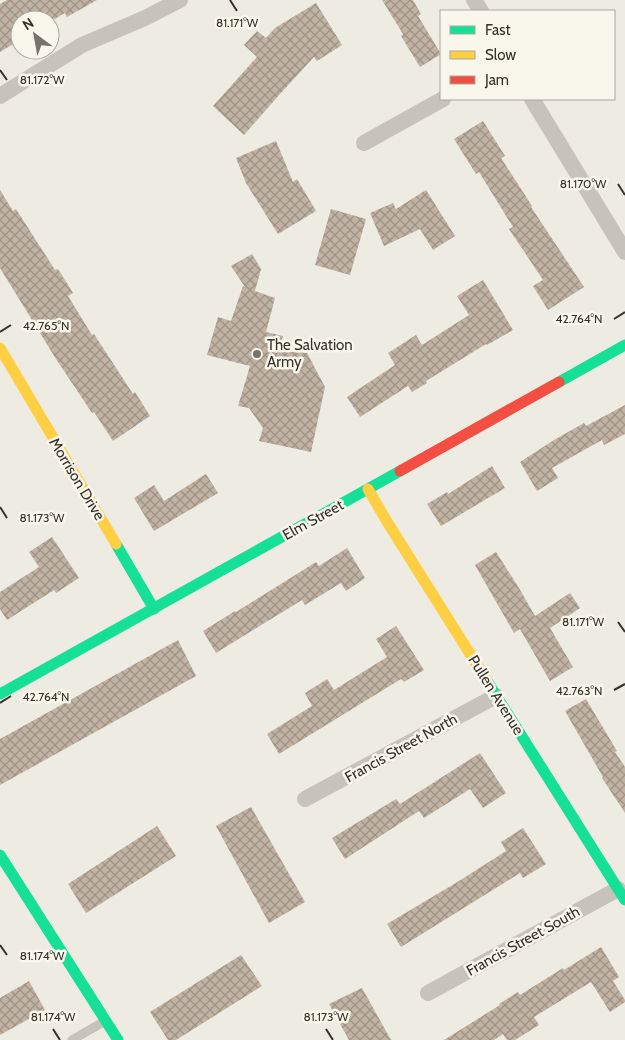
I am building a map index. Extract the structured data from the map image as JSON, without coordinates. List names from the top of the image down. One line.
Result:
{"streets":{"street":["Morrison Drive","Elm Street","Pullen Avenue","Francis Street North","Francis Street South"]},"crossings":[["Morrison Drive","Elm Street"],["Elm Street","Pullen Avenue"],["Pullen Avenue","Francis Street North"],["Pullen Avenue","Francis Street South"]],"places":["The Salvation Army"],"legend":["Fast","Slow","Jam"],"north":"top left","coordinates":["81.171°W","81.172°W","81.170°W","42.764°N","42.765°N","81.173°W","42.763°N","81.174°W"]}
